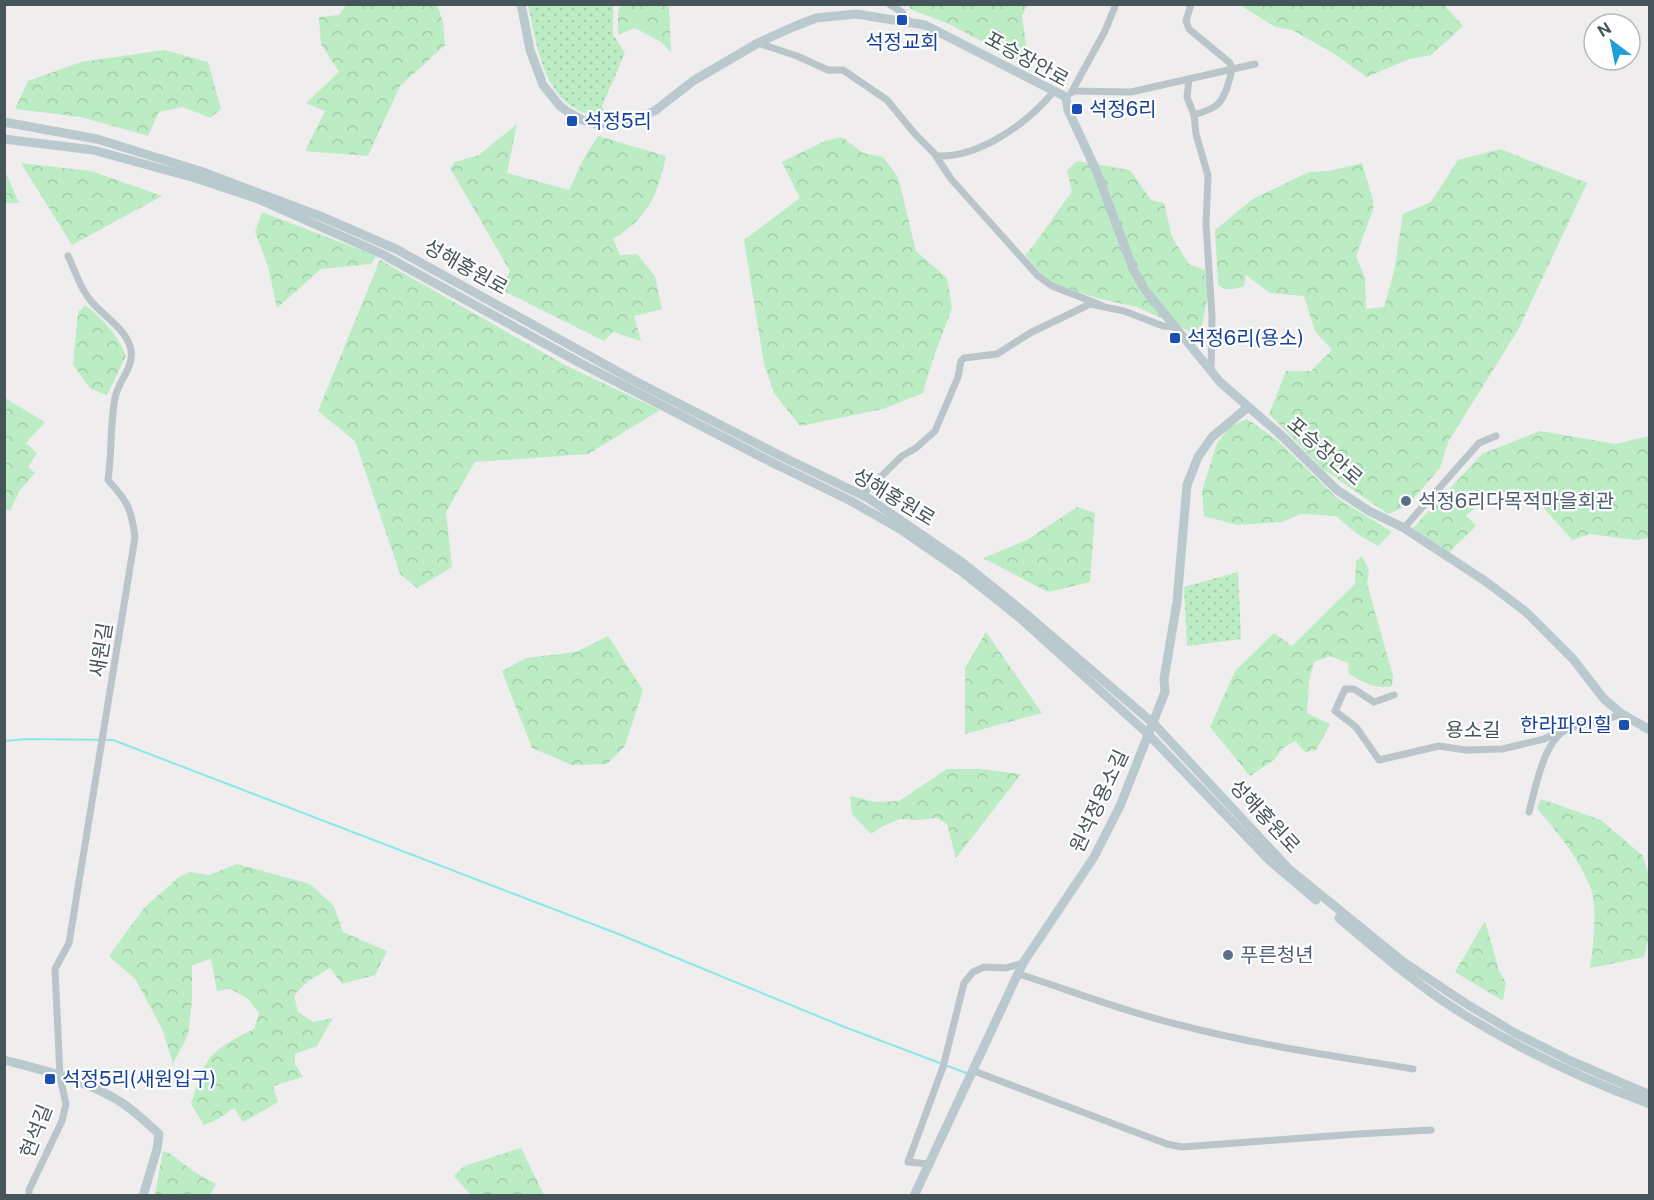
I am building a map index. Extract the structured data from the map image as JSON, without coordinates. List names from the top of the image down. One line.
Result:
{"streets":{"main road":["포승장안로","성해홍원로","원석정용소길"],"street":["새원길","용소길","현석길"]},"crossings":[["포승장안로","용소길"],["포승장안로","원석정용소길"],["성해홍원로","원석정용소길"],["새원길","현석길"]],"places":{"transit":["석정교회","석정6리","석정5리","석정6리(용소)","한라파인힐","석정5리(새원입구)"],"other":["석정6리다목적마을회관","푸른청년"]},"north":"top left"}
